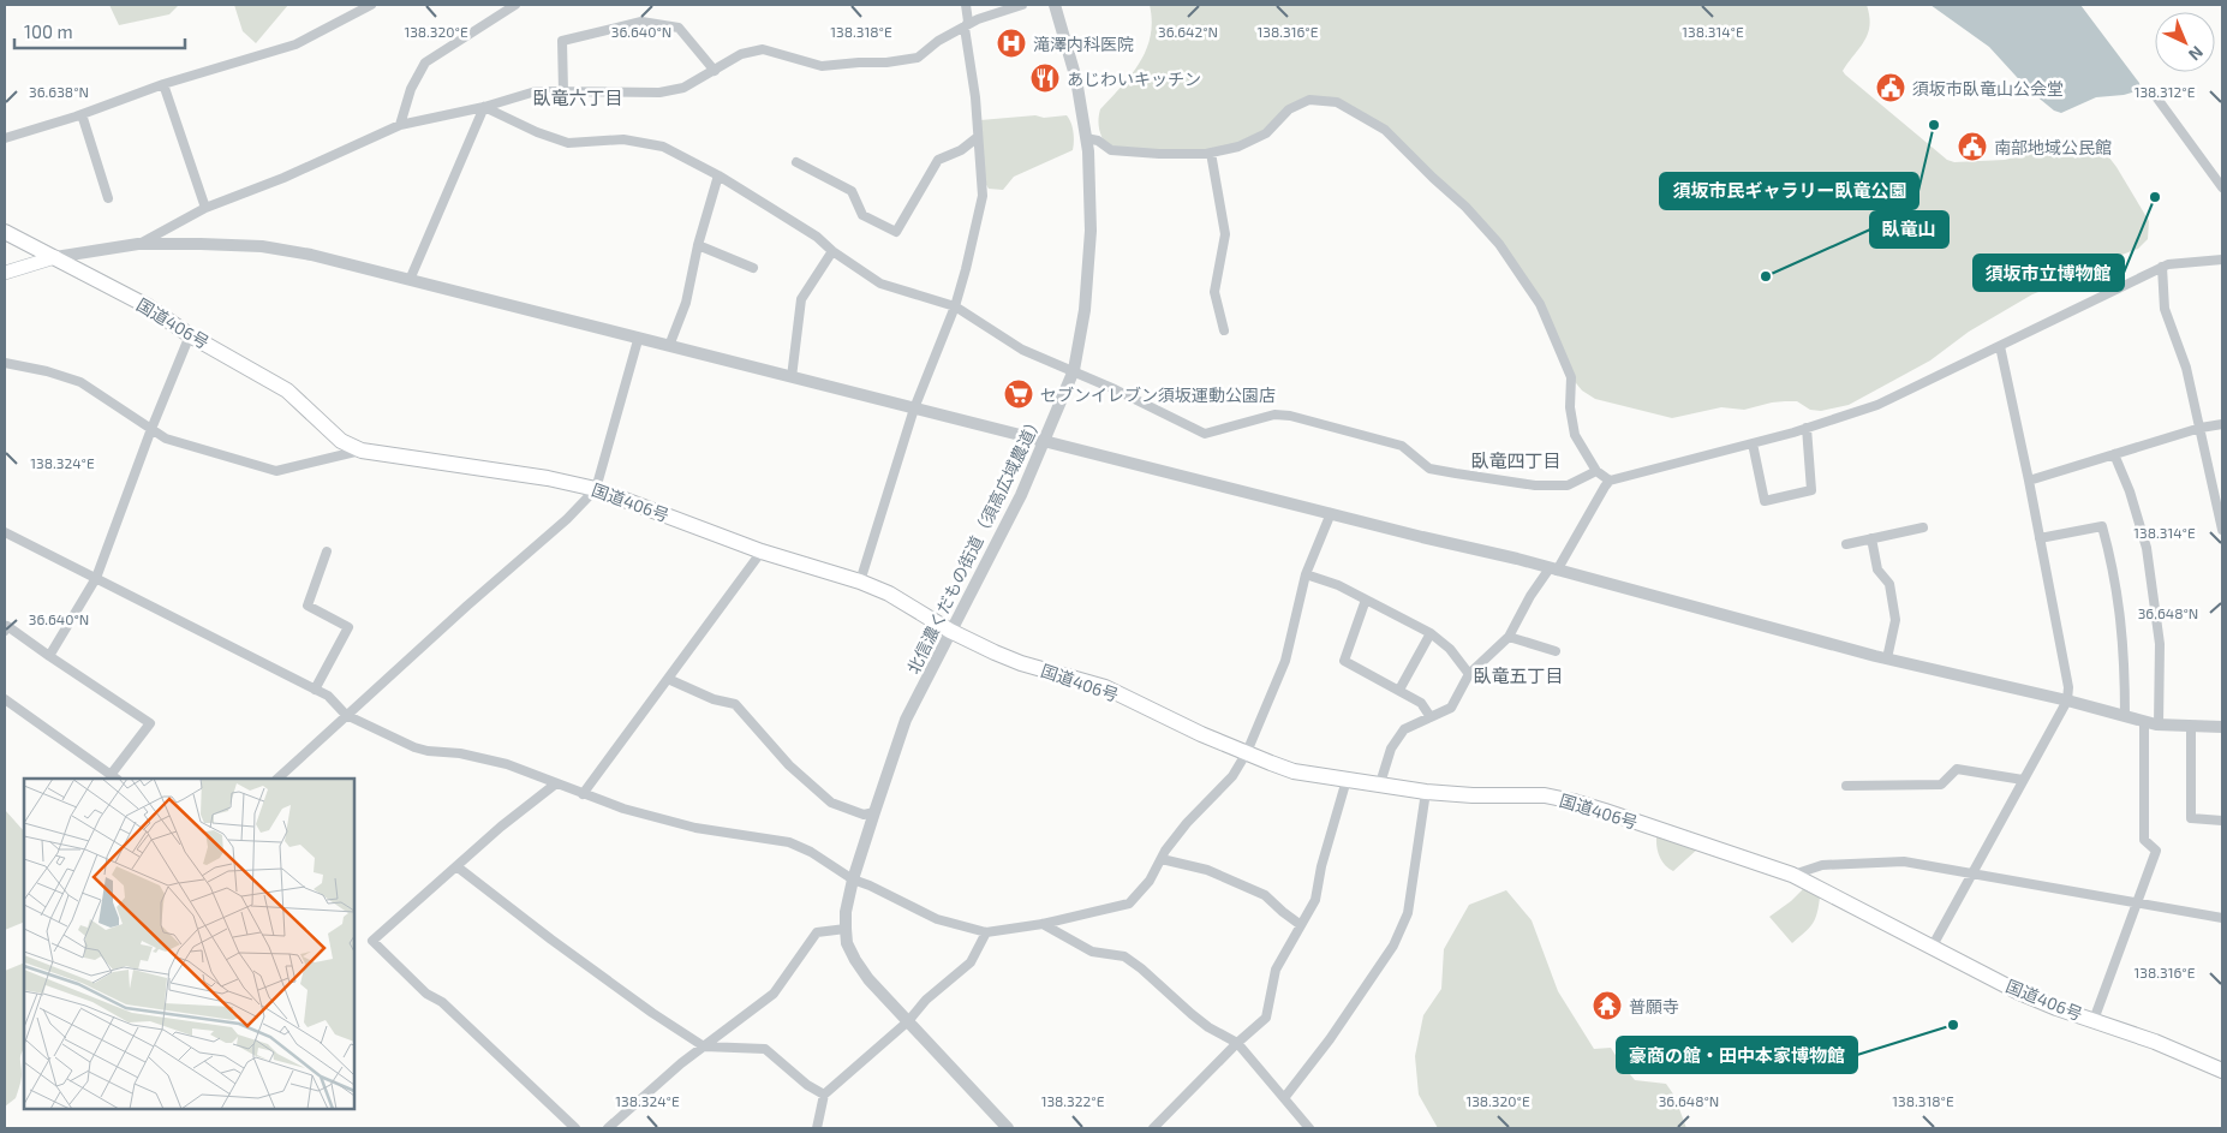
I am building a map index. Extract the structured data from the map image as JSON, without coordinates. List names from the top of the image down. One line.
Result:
{"streets":{"highway":["国道406号"],"street":["北信濃くだもの街道（須高広域農道）"]},"crossings":[["国道406号","北信濃くだもの街道（須高広域農道）"]],"districts":["臥竜六丁目","臥竜四丁目","臥竜五丁目"],"places":{"hospital":["滝澤内科医院"],"restaurant":["あじわいキッチン"],"public building":["須坂市臥竜山公会堂","南部地域公民館"],"other":["須坂市民ギャラリー臥竜公園","須坂市立博物館","臥竜山","豪商の館・田中本家博物館"],"supermarket":["セブンイレブン須坂運動公園店"],"temple":["普願寺"]},"scale_bar":"100 m","north":"bottom right","coordinates":["36.640°N","36.642°N","138.320°E","138.318°E","138.316°E","138.314°E","36.638°N","138.312°E","138.324°E","36.648°N","138.322°E"]}
